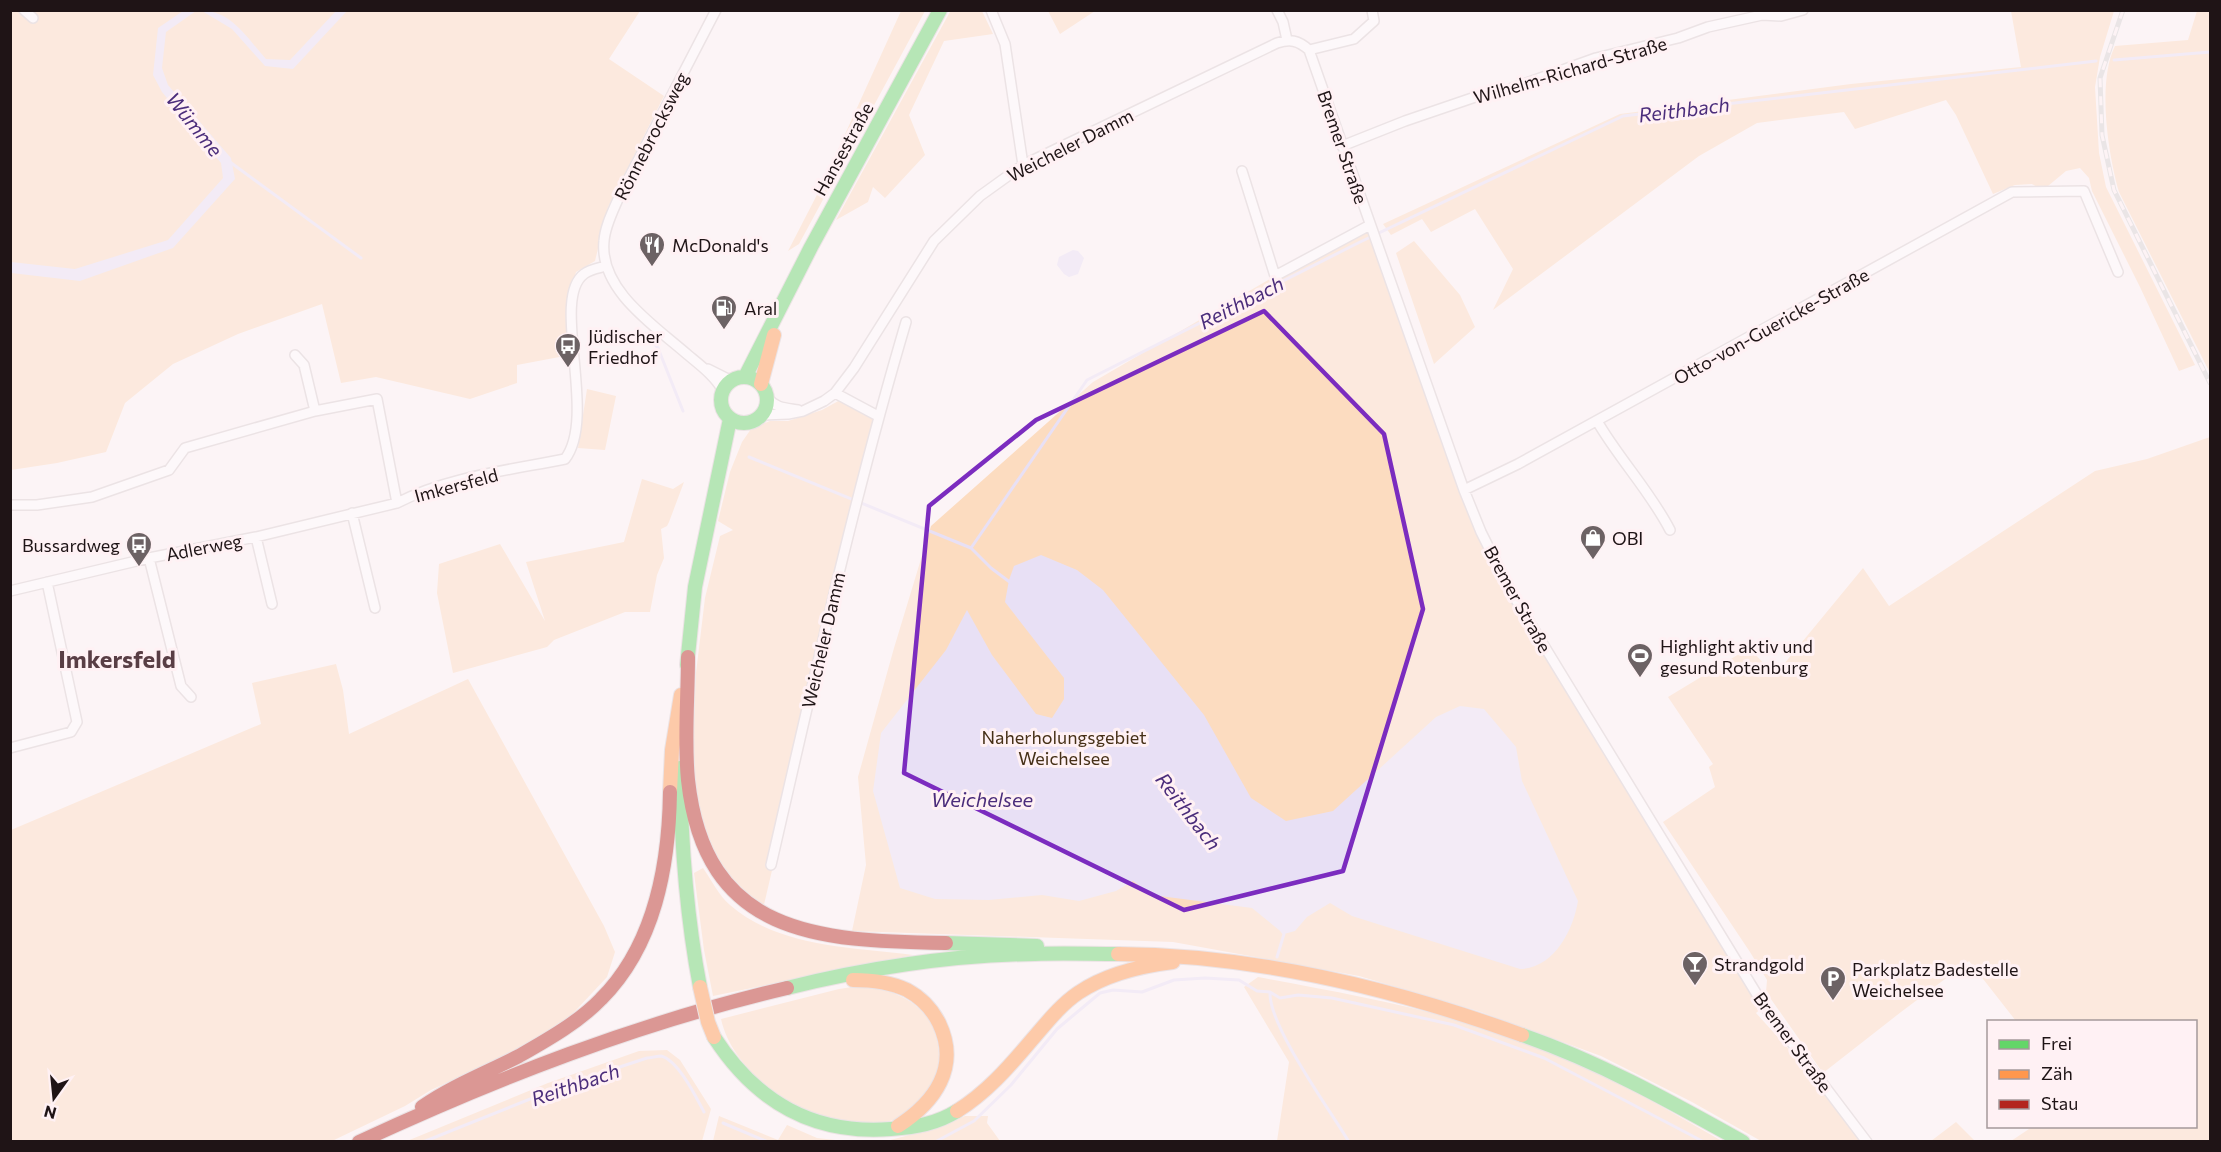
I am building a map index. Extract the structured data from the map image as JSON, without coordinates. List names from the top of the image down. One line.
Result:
{"streets":{"main road":["Hansestraße"],"street":["Wilhelm-Richard-Straße","Rönnebrocksweg","Weicheler Damm","Bremer Straße","Otto-von-Guericke-Straße","Imkersfeld","Adlerweg"]},"crossings":[["Wilhelm-Richard-Straße","Bremer Straße"],["Rönnebrocksweg","Weicheler Damm"],["Rönnebrocksweg","Hansestraße"],["Rönnebrocksweg","Imkersfeld"],["Weicheler Damm","Hansestraße"],["Bremer Straße","Otto-von-Guericke-Straße"],["Imkersfeld","Adlerweg"]],"districts":["Imkersfeld"],"water":["Reithbach","Wümme","Weichelsee"],"parks":["Naherholungsgebiet Weichelsee"],"places":{"restaurant":["McDonald's"],"fuel station":["Aral"],"bus stop":["Jüdischer Friedhof","Bussardweg"],"shop":["OBI"],"sports":["Highlight aktiv und gesund Rotenburg"],"bar":["Strandgold"],"parking":["Parkplatz Badestelle Weichelsee"]},"legend":["Frei","Zäh","Stau"],"north":"bottom"}
